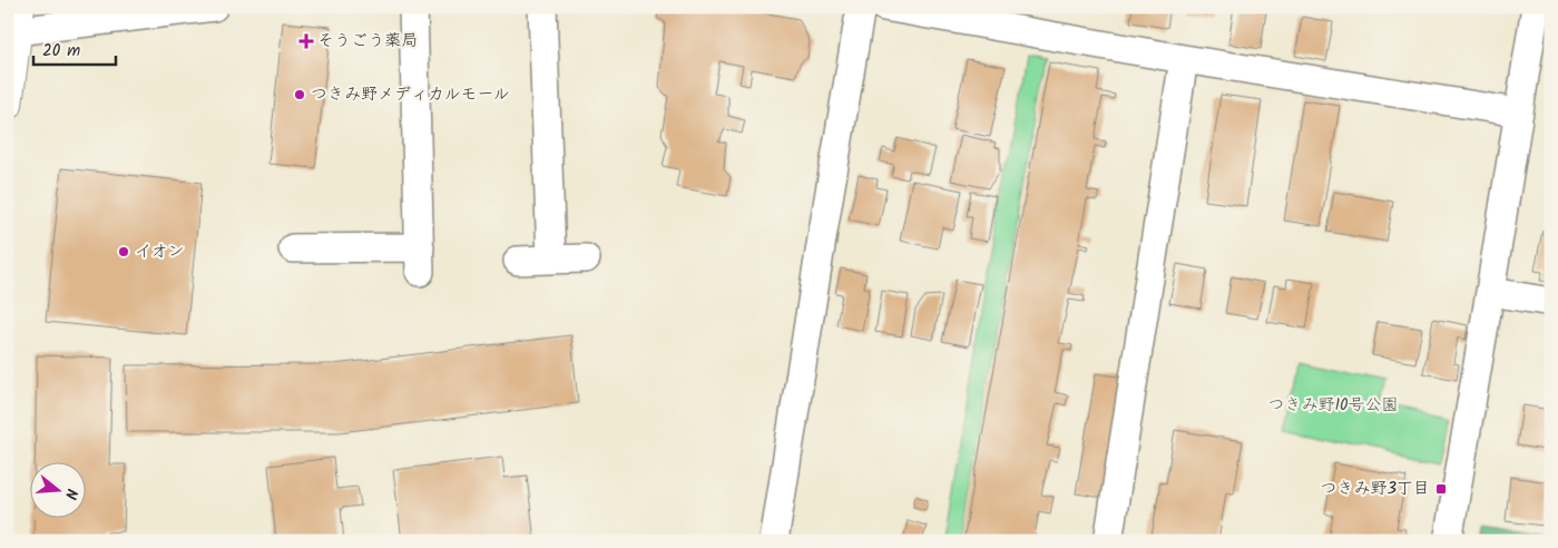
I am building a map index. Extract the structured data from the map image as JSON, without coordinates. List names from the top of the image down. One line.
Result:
{"parks":["つきみ野10号公園"],"places":{"health":["そうごう薬局"],"other":["つきみ野メディカルモール","イオン"],"transit":["つきみ野3丁目"]},"scale_bar":"20 m","north":"right"}
